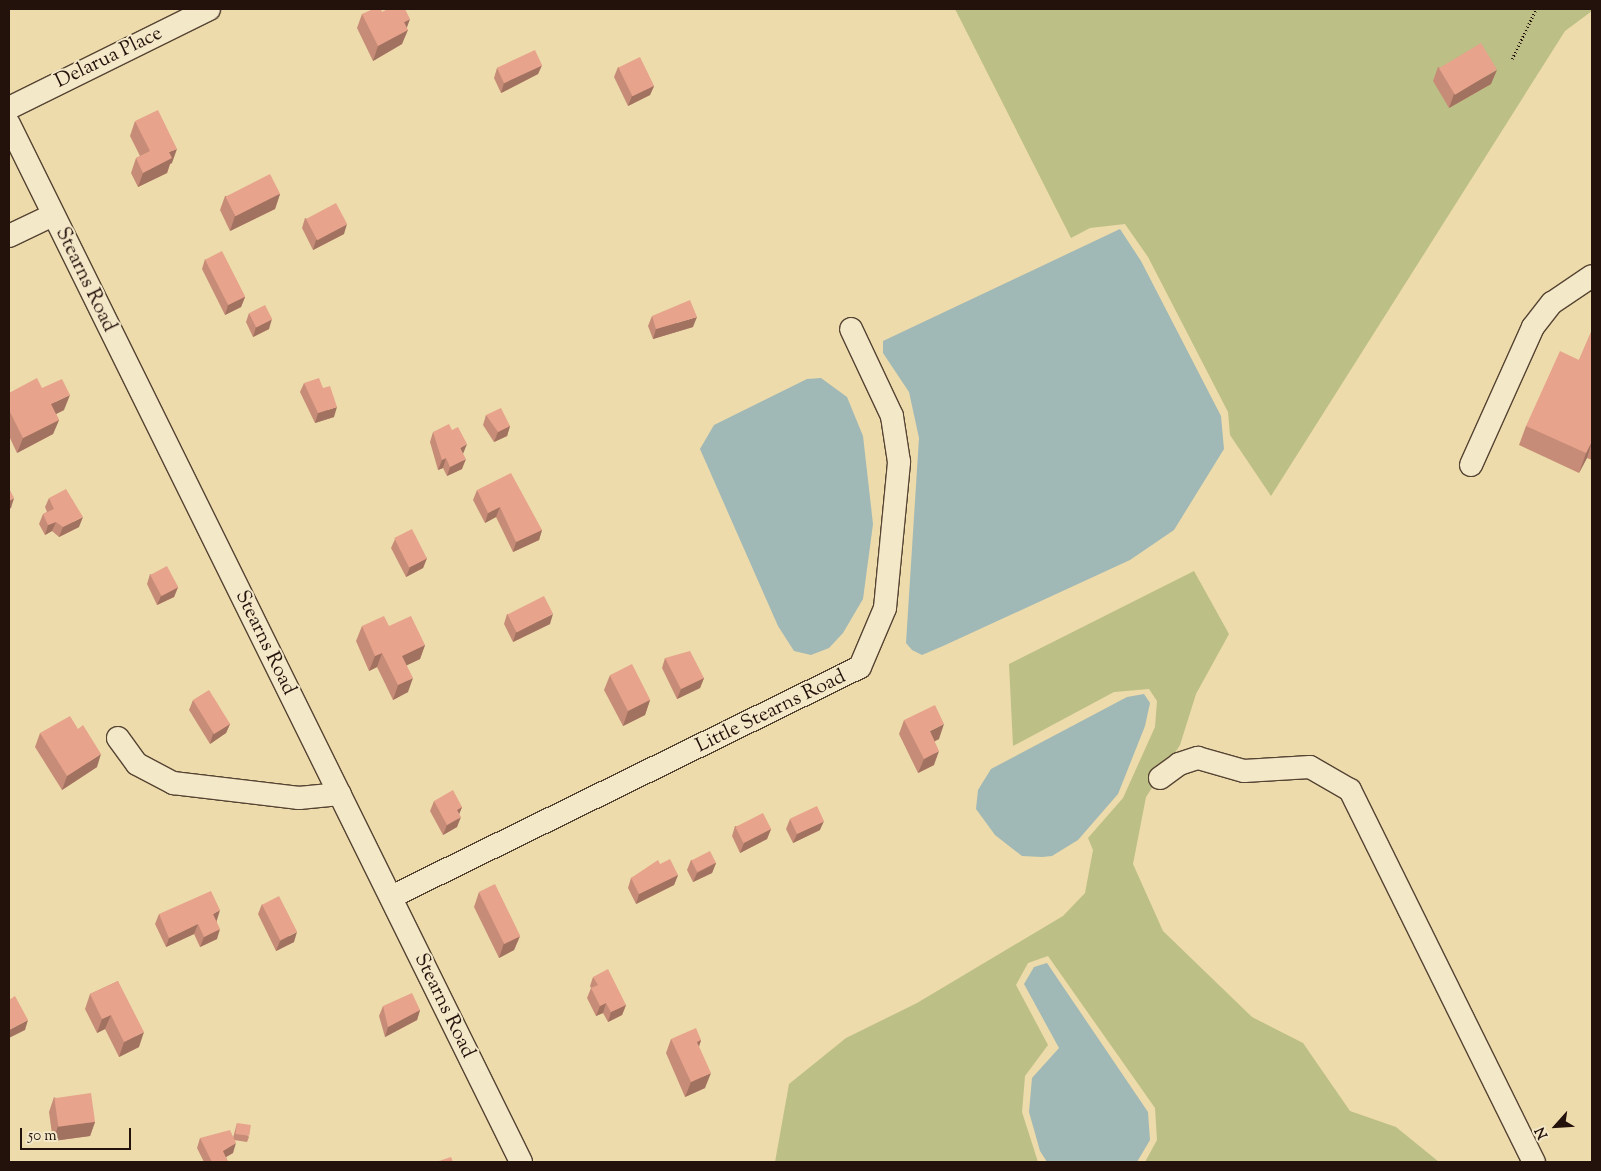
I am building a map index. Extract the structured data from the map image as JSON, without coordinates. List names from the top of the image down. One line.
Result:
{"streets":{"street":["Delarua Place","Stearns Road","Little Stearns Road"]},"crossings":[["Stearns Road","Little Stearns Road"]],"scale_bar":"50 m","north":"bottom left"}
